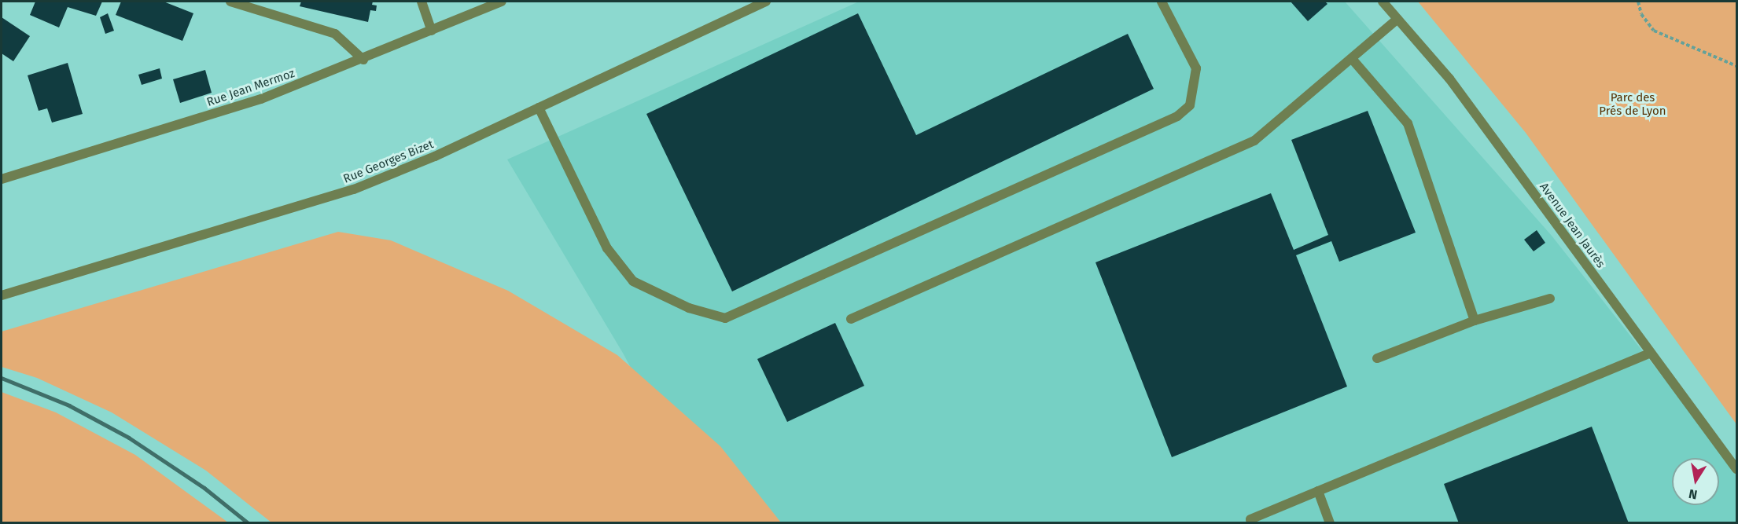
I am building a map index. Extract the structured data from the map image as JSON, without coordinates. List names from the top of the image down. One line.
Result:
{"streets":{"street":["Rue Jean Mermoz","Rue Georges Bizet","Avenue Jean Jaurès"]},"parks":["Parc des Prés de Lyon"],"north":"bottom"}
